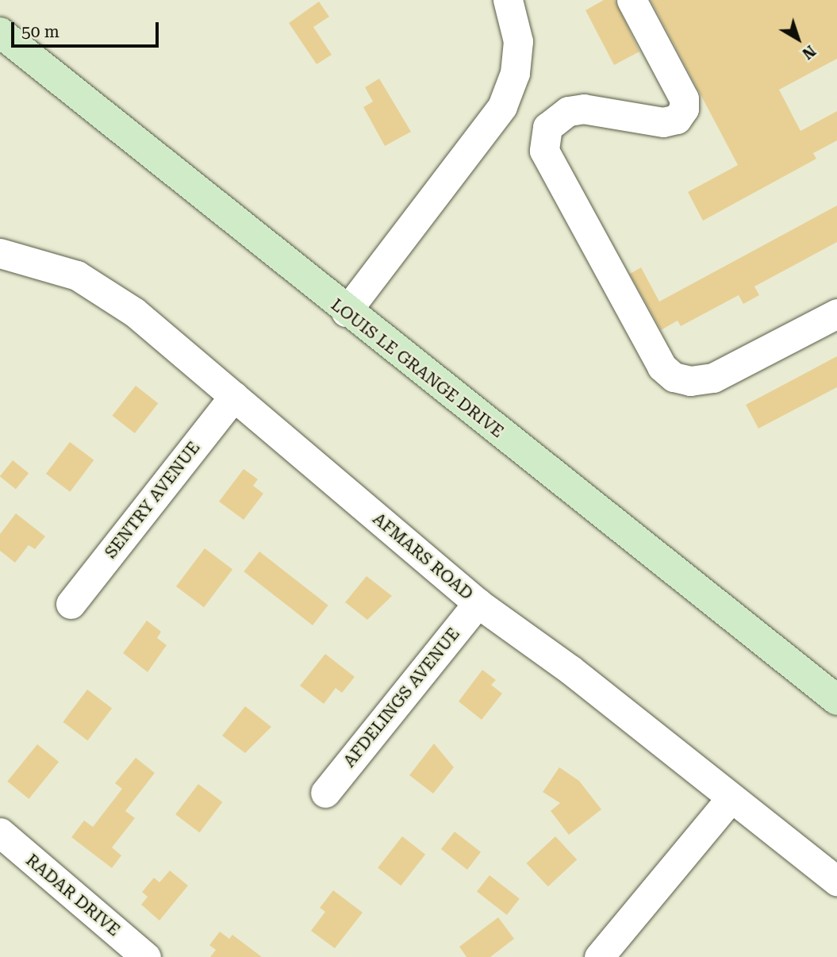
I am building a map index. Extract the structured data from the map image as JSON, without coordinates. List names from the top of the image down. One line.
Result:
{"streets":{"main road":["LOUIS LE GRANGE DRIVE"],"street":["SENTRY AVENUE","AFMARS ROAD","AFDELINGS AVENUE","RADAR DRIVE"]},"crossings":[["SENTRY AVENUE","AFMARS ROAD"],["AFMARS ROAD","AFDELINGS AVENUE"]],"scale_bar":"50 m","north":"bottom right"}
